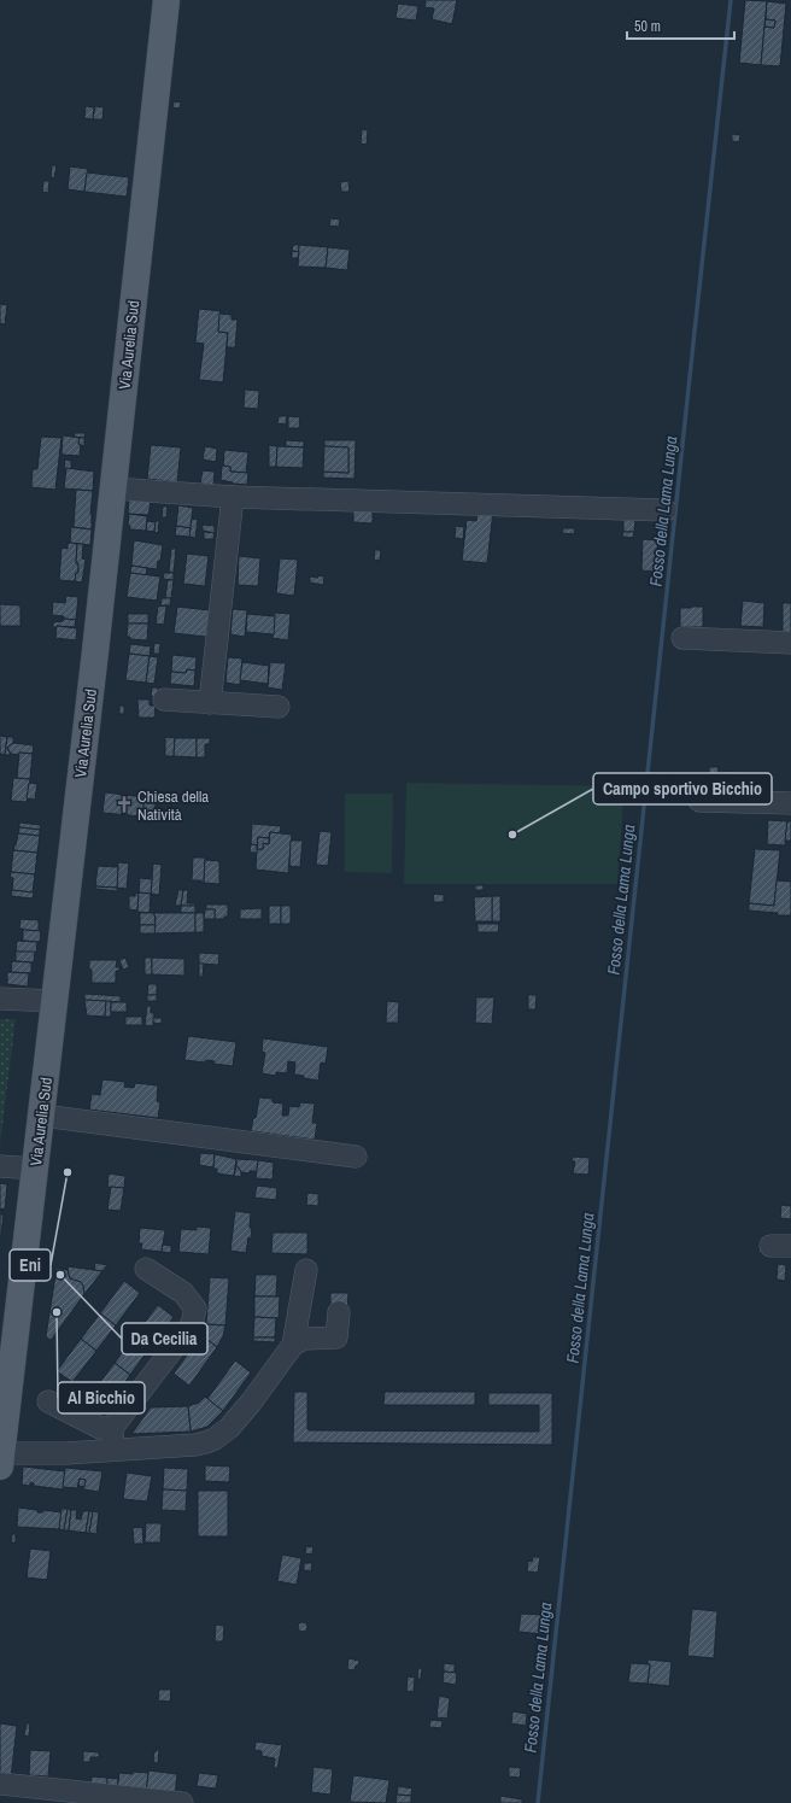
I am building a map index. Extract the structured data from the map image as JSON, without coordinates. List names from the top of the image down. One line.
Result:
{"streets":{"main road":["Via Aurelia Sud"]},"water":["Fosso della Lama Lunga"],"places":{"church":["Chiesa della Natività"],"other":["Campo sportivo Bicchio","Eni","Da Cecilia","Al Bicchio"]},"scale_bar":"50 m"}
